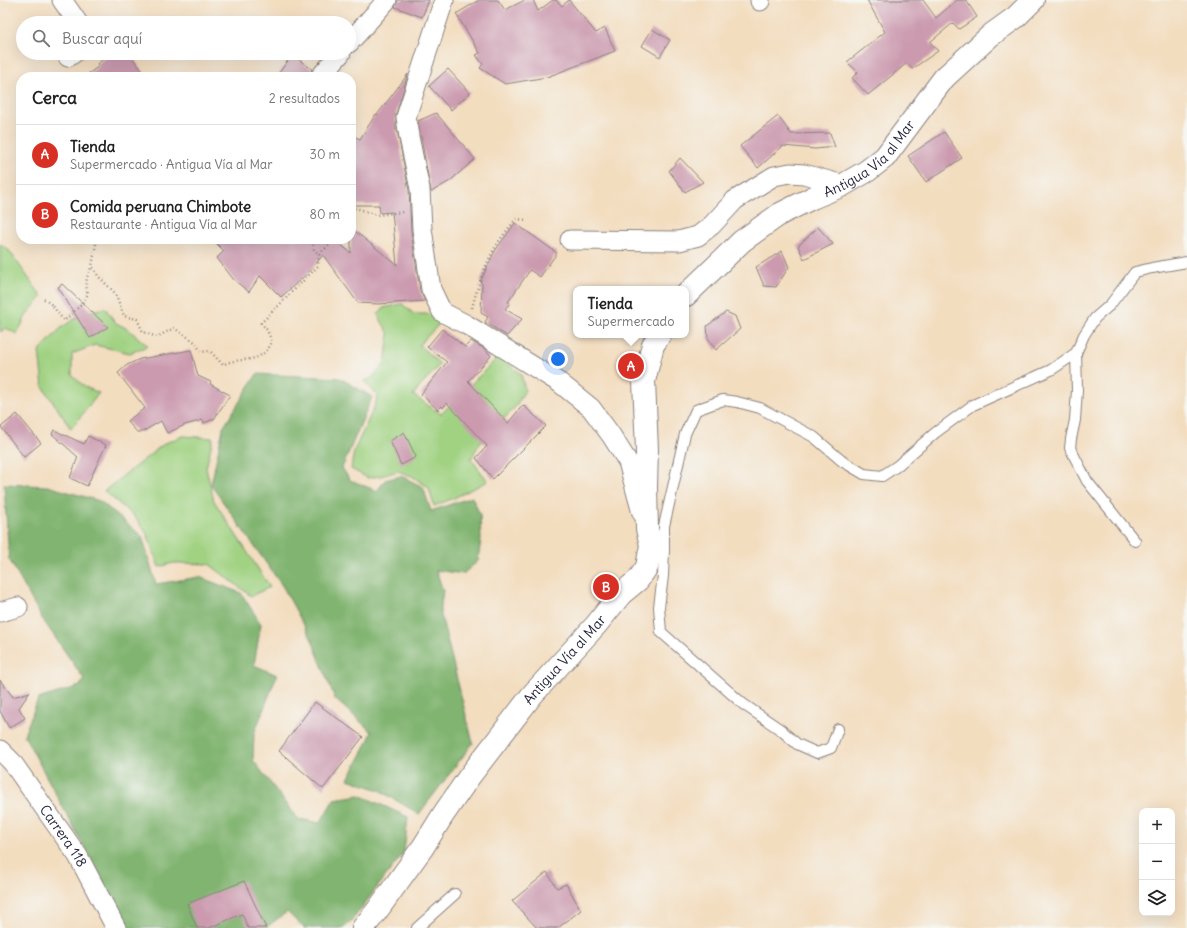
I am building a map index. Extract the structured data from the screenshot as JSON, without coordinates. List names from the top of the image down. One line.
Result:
{"streets":{"main road":["Antigua Vía al Mar"],"street":["Carrera 118"]},"page":{"search":"Buscar aquí","heading":["Cerca","2 resultados"],"list":[{"mark":"A","name":"Tienda","note":"Supermercado · Antigua Vía al Mar","value":"30 m"},{"mark":"B","name":"Comida peruana Chimbote","note":"Restaurante · Antigua Vía al Mar","value":"80 m"}],"popup":["Tienda","Supermercado"],"pins":["A","B"],"map_buttons":["+","−"]}}
